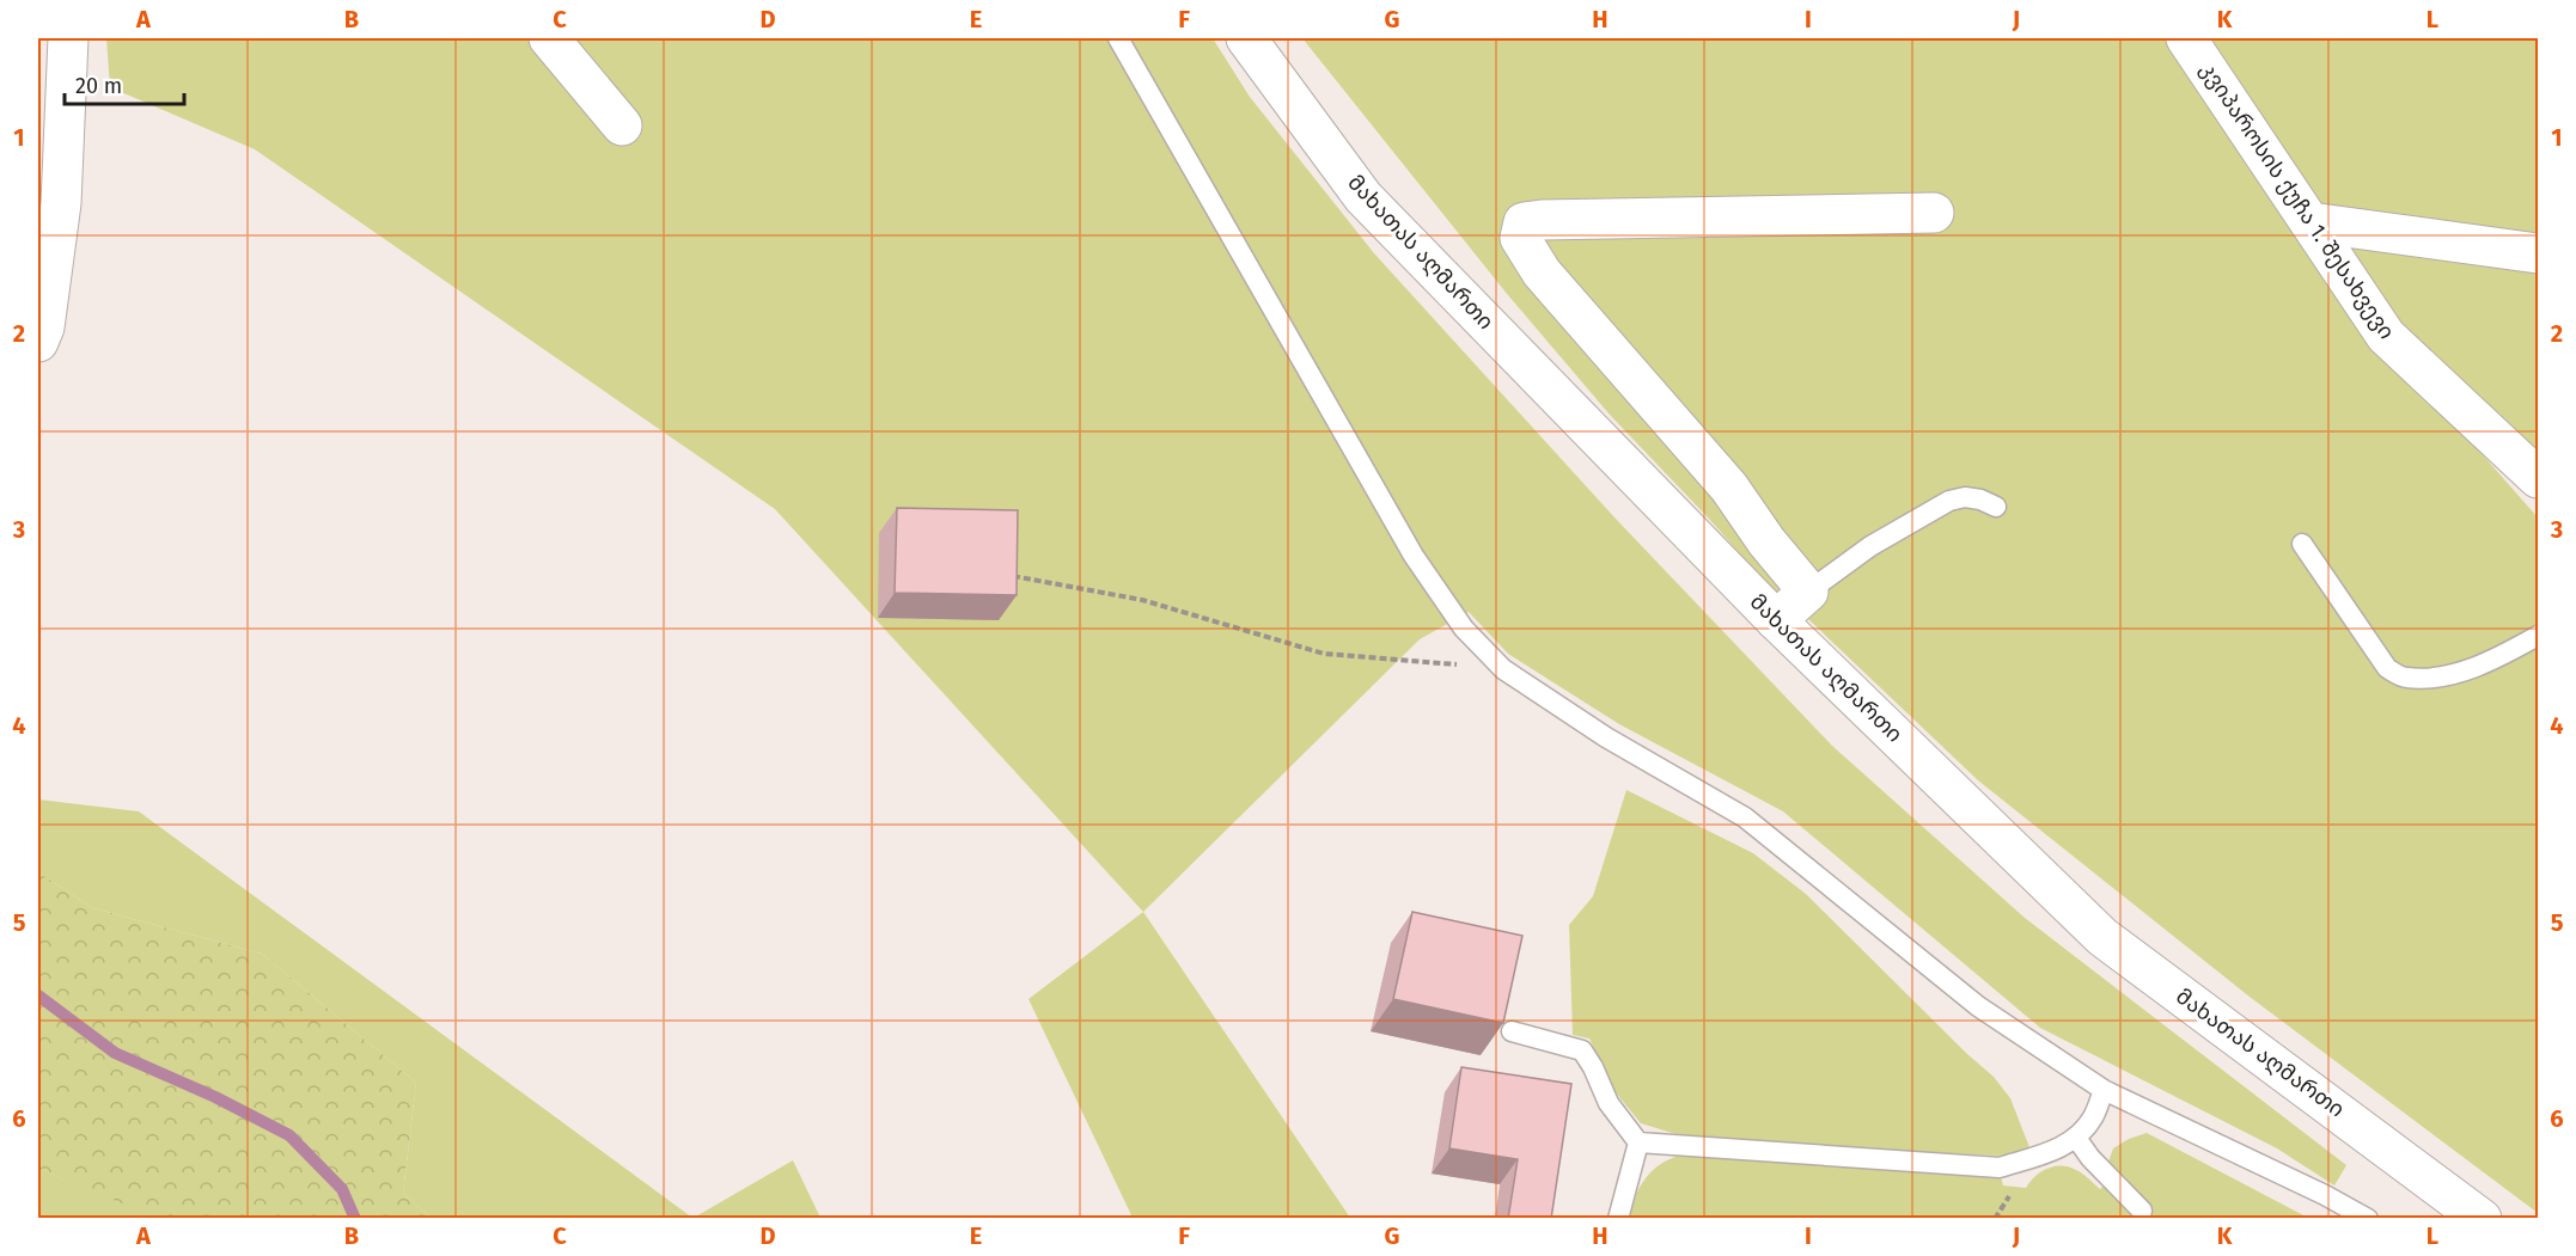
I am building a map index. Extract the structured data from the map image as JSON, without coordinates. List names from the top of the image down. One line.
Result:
{"streets":{"street":["კვიპაროსის ქუჩა 1. შესახვევი","მახათას აღმართი"]},"scale_bar":"20 m","grid":{"columns":["A","B","C","D","E","F","G","H","I","J","K","L"],"rows":["1","2","3","4","5","6"]}}
